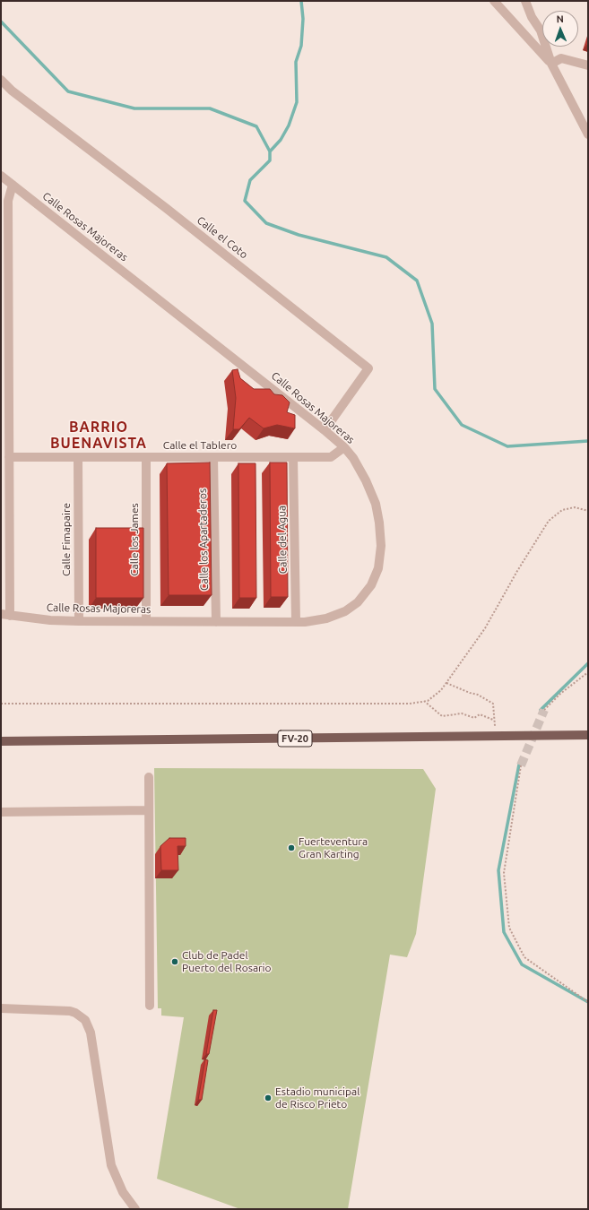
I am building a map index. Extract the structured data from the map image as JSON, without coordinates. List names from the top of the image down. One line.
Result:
{"streets":{"main road":["FV-20"],"street":["Calle Rosas Majoreras","Calle el Coto","Calle el Tablero","Calle Fimapaire","Calle los James","Calle los Apartaderos","Calle del Agua"]},"crossings":[["Calle Rosas Majoreras","Calle el Coto"],["Calle Rosas Majoreras","Calle el Tablero"],["Calle Rosas Majoreras","Calle Fimapaire"],["Calle Rosas Majoreras","Calle los James"],["Calle Rosas Majoreras","Calle los Apartaderos"],["Calle Rosas Majoreras","Calle del Agua"],["Calle el Tablero","Calle Fimapaire"],["Calle el Tablero","Calle los James"],["Calle el Tablero","Calle los Apartaderos"],["Calle el Tablero","Calle del Agua"]],"districts":["BARRIO BUENAVISTA"],"places":["Fuerteventura Gran Karting","Club de Padel Puerto del Rosario","Estadio municipal de Risco Prieto"],"north":"top"}
